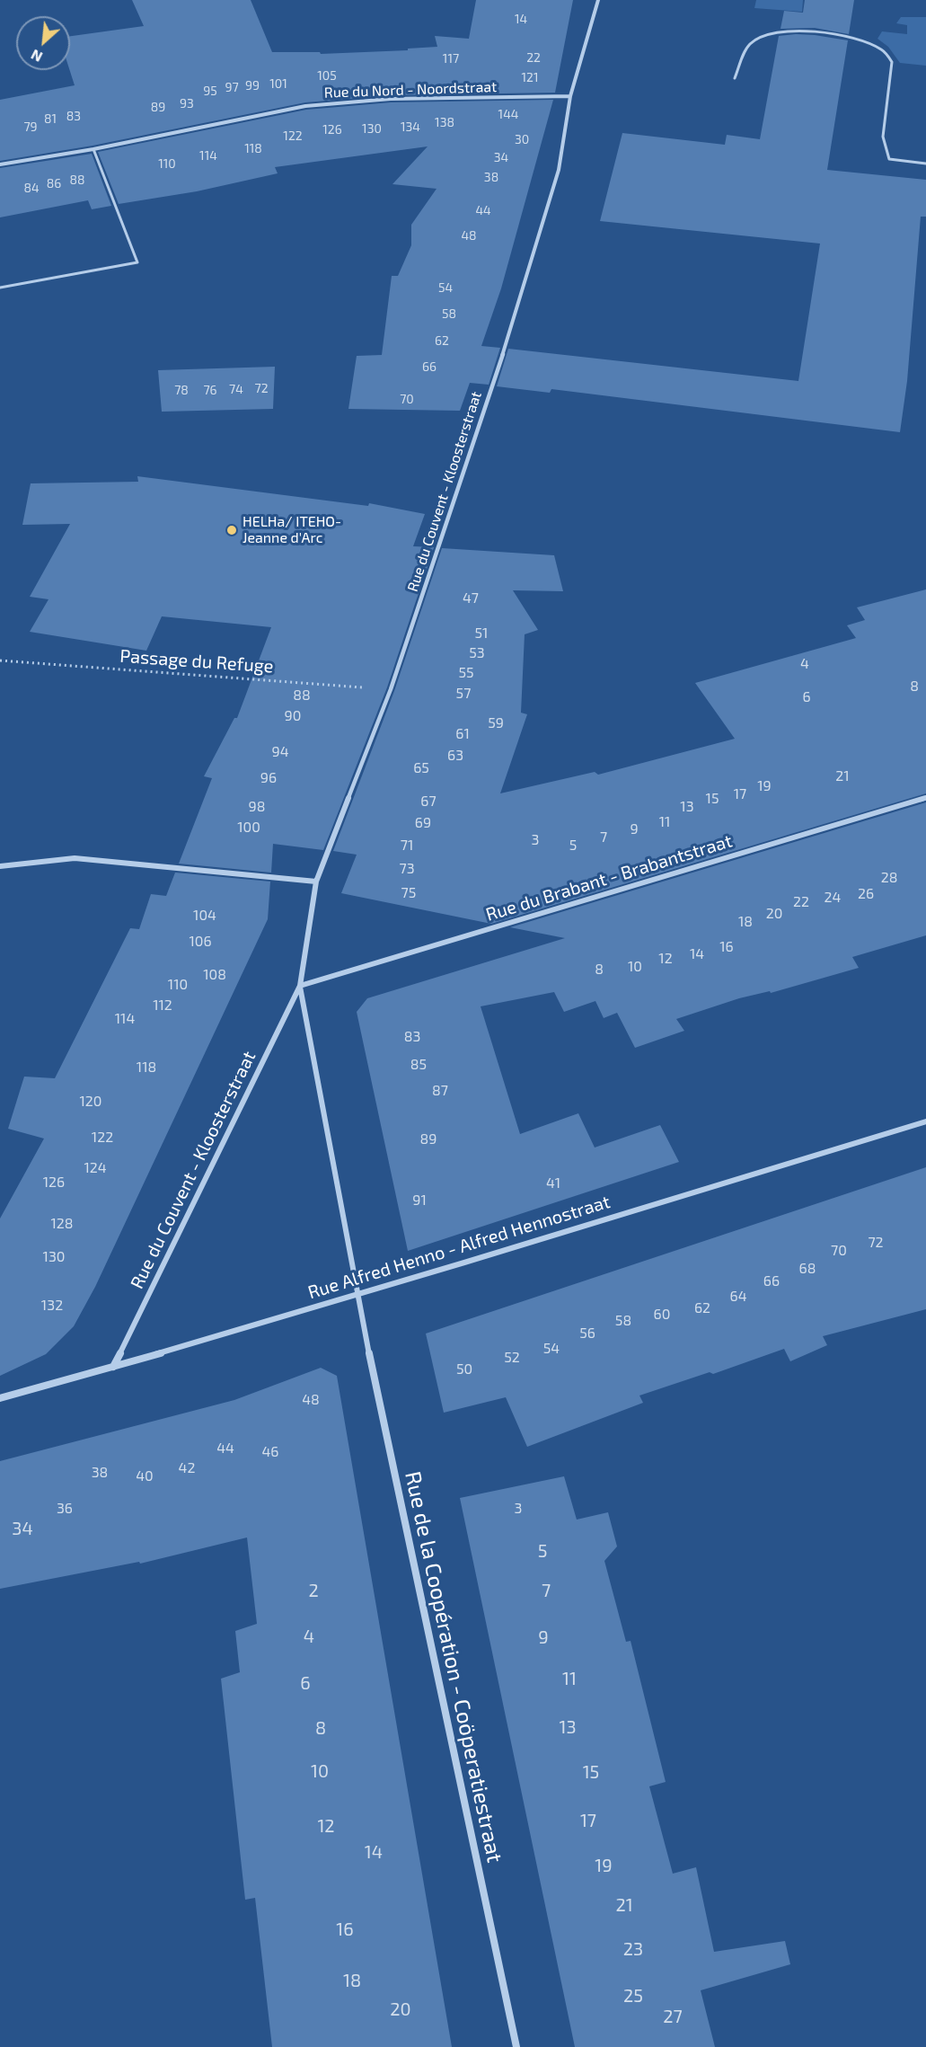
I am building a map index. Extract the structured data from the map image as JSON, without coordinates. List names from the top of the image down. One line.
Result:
{"streets":{"street":["Rue du Nord - Noordstraat","Rue du Couvent - Kloosterstraat","Rue du Brabant - Brabantstraat","Rue Alfred Henno - Alfred Hennostraat","Rue de la Coopération - Coöperatiestraat"],"path":["Passage du Refuge"]},"crossings":[["Rue du Nord - Noordstraat","Rue du Couvent - Kloosterstraat"],["Rue du Couvent - Kloosterstraat","Passage du Refuge"],["Rue du Couvent - Kloosterstraat","Rue du Brabant - Brabantstraat"],["Rue du Couvent - Kloosterstraat","Rue Alfred Henno - Alfred Hennostraat"],["Rue du Couvent - Kloosterstraat","Rue de la Coopération - Coöperatiestraat"],["Rue Alfred Henno - Alfred Hennostraat","Rue de la Coopération - Coöperatiestraat"]],"places":["HELHa/ ITEHO- Jeanne d'Arc"],"house_numbers":["14","22","117","105","121","101","99","97","95","93","89","144","83","81","138","79","134","130","126","122","30","118","114","34","110","38","88","86","84","44","48","54","58","62","66","72","74","78","76","70","47","51","53","4","55","8","57","88","6","90","59","61","94","63","65","21","96","19","17","15","67","98","13","11","69","100","9","7","3","71","5","73","28","75","26","24","22","20","104","18","106","16","14","12","10","8","108","110","112","114","83","85","118","87","120","122","89","124","126","41","91","128","72","70","130","68","66","64","132","62","60","58","56","54","52","50","48","44","46","42","38","40","36","3","34","5","2","7","4","9","11","6","13","8","10","15","17","12","14","19","21","16","23","18","25","20","27"],"north":"bottom left"}
